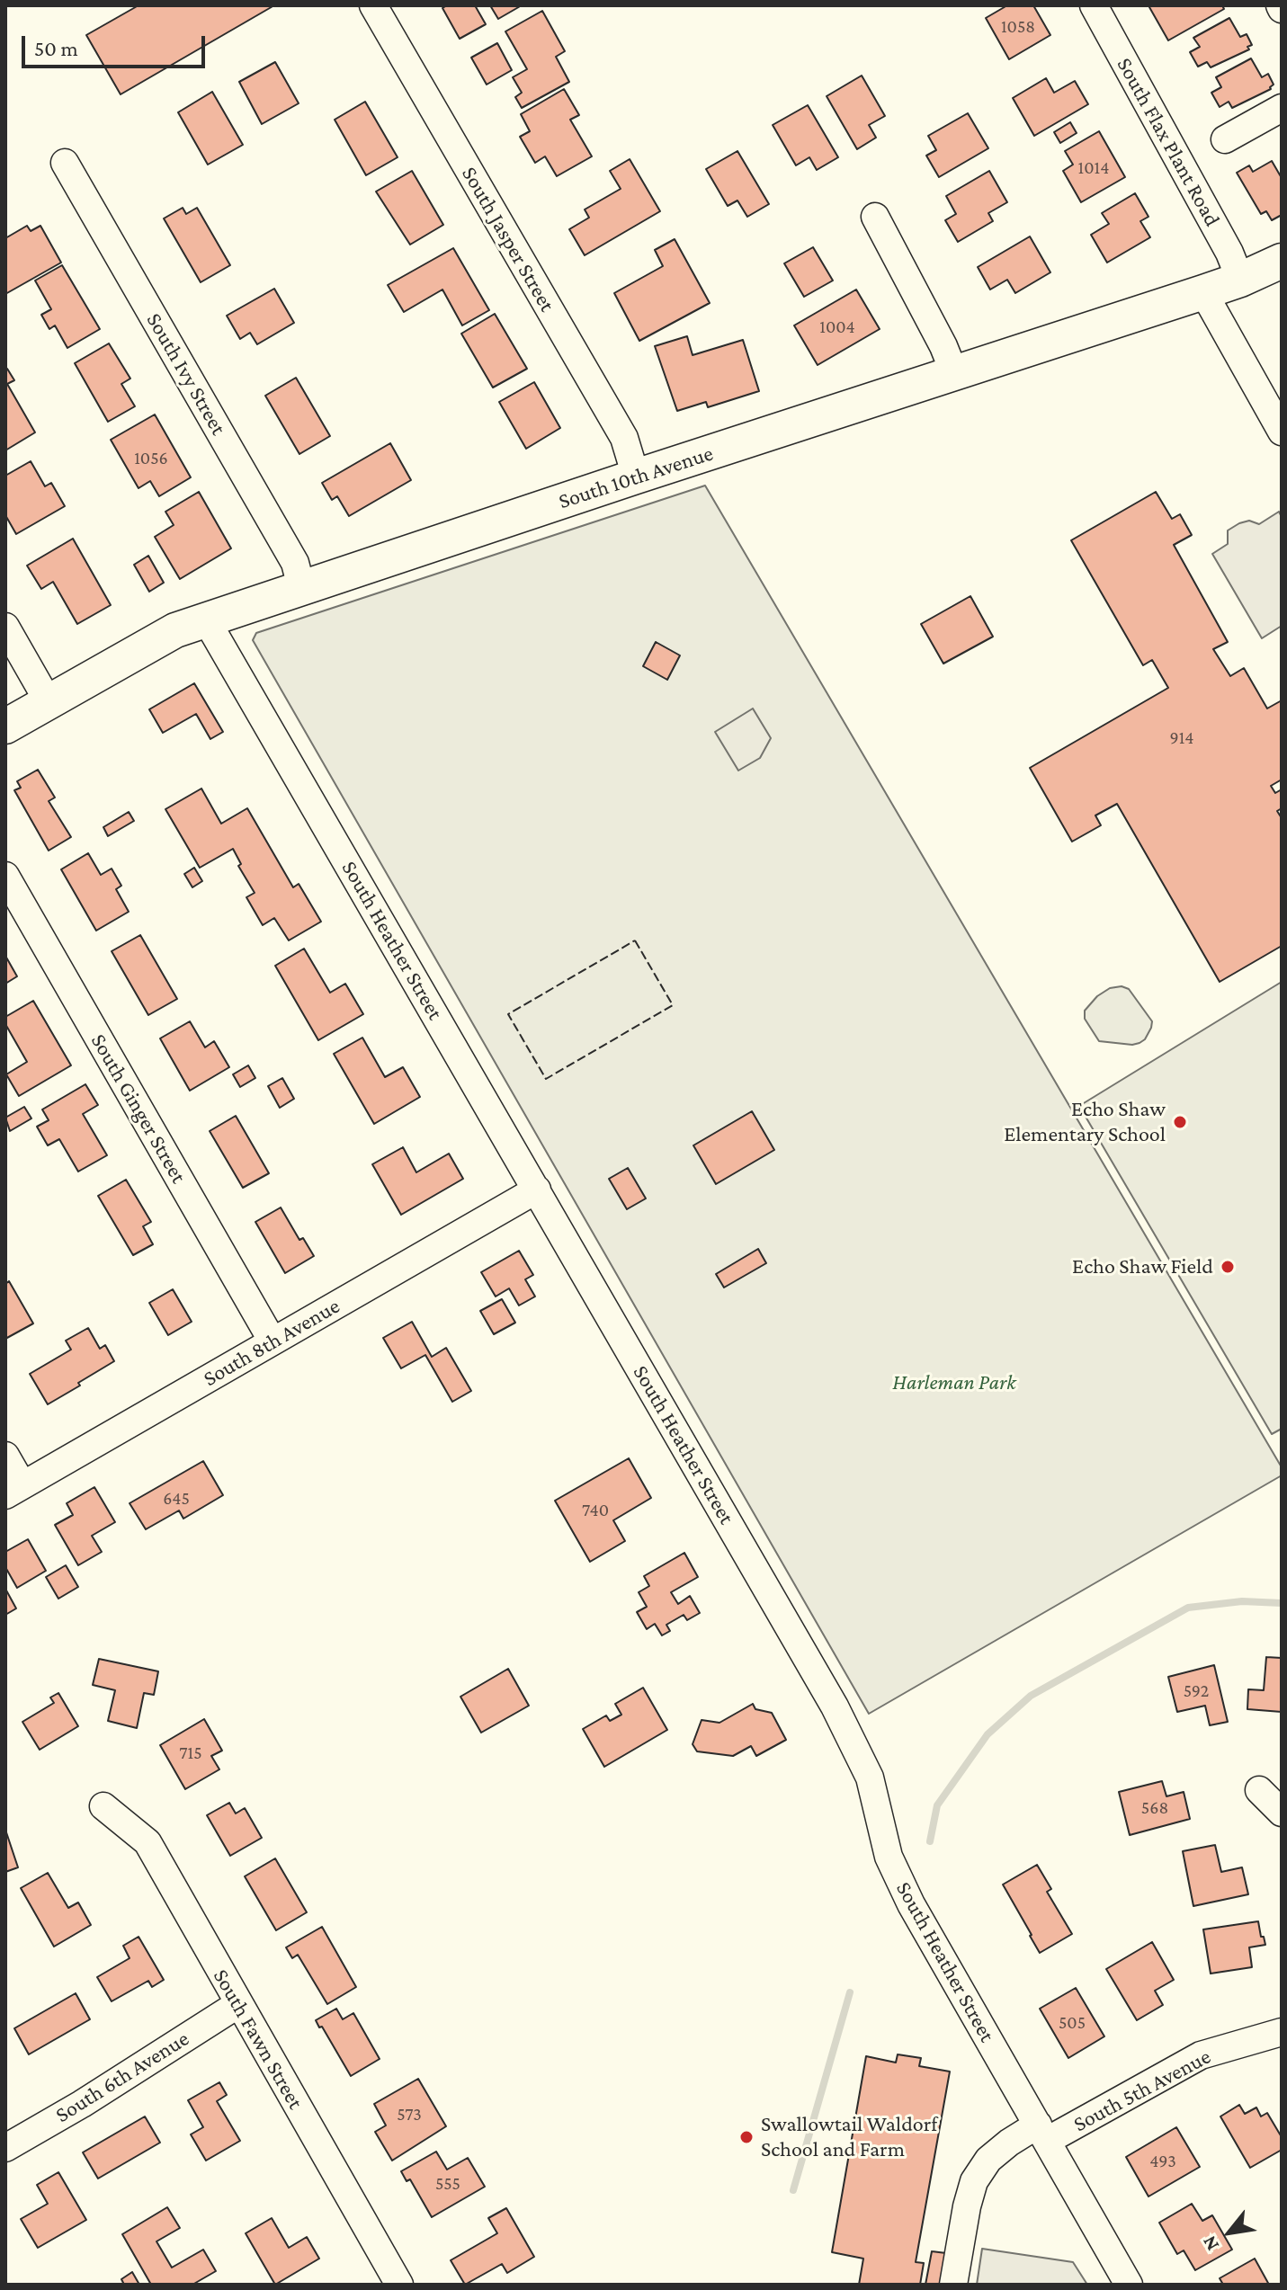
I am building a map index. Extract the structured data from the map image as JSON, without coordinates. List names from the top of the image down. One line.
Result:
{"streets":{"main road":["South 10th Avenue"],"street":["South Flax Plant Road","South Jasper Street","South Ivy Street","South Heather Street","South Ginger Street","South 8th Avenue","South Fawn Street","South 6th Avenue","South 5th Avenue"]},"crossings":[["South Flax Plant Road","South 10th Avenue"],["South Jasper Street","South 10th Avenue"],["South Ivy Street","South 10th Avenue"],["South 10th Avenue","South Heather Street"],["South Heather Street","South 8th Avenue"],["South Heather Street","South 5th Avenue"],["South Ginger Street","South 8th Avenue"],["South Fawn Street","South 6th Avenue"]],"parks":["Harleman Park"],"places":["Echo Shaw Elementary School","Echo Shaw Field","Swallowtail Waldorf School and Farm"],"house_numbers":["1058","1014","1004","1056","914","645","740","592","715","568","505","573","493","555"],"scale_bar":"50 m","north":"bottom left"}
